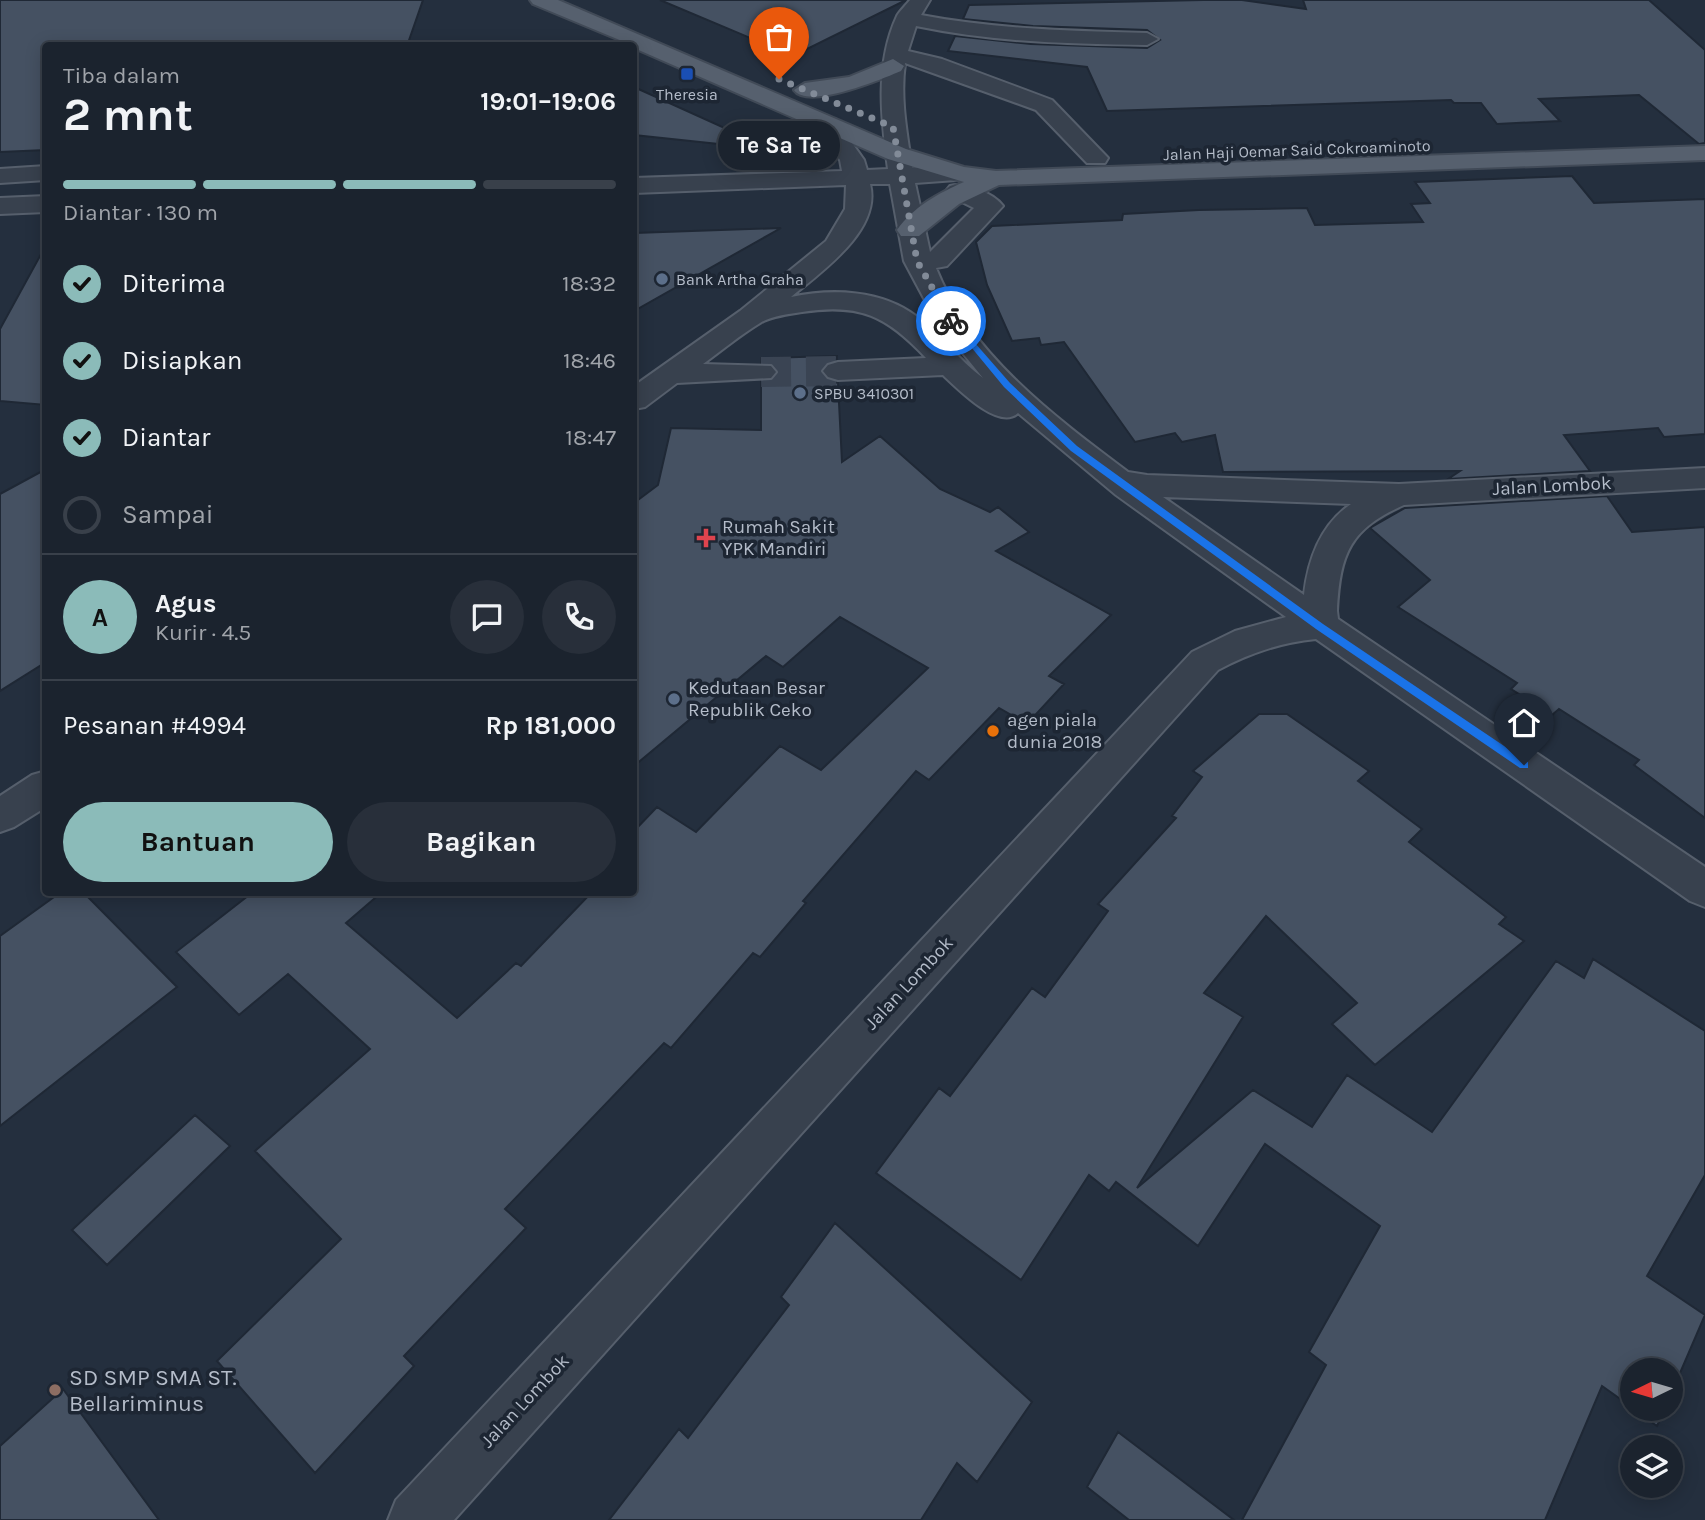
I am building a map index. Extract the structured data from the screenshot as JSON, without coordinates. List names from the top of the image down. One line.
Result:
{"streets":{"main road":["Jalan Haji Oemar Said Cokroaminoto"],"street":["Jalan Lombok"]},"places":{"transit":["Theresia"],"other":["Te Sa Te","Bank Artha Graha","SPBU 3410301","Kedutaan Besar Republik Ceko","agen piala dunia 2018","SD SMP SMA ST. Bellariminus"],"health":["Rumah Sakit YPK Mandiri"]},"north":"left","page":{"heading":["2 mnt","Tiba dalam","19:01–19:06"],"panel":["Agus","Kurir · 4.5","Pesanan #4994","Rp 181,000"],"bubble":"Te Sa Te","bar":"Diantar · 130 m","list":[["Diterima","18:32"],["Disiapkan","18:46"],["Diantar","18:47"],"Sampai"],"round":"A","buttons":["Bantuan","Bagikan"]}}
